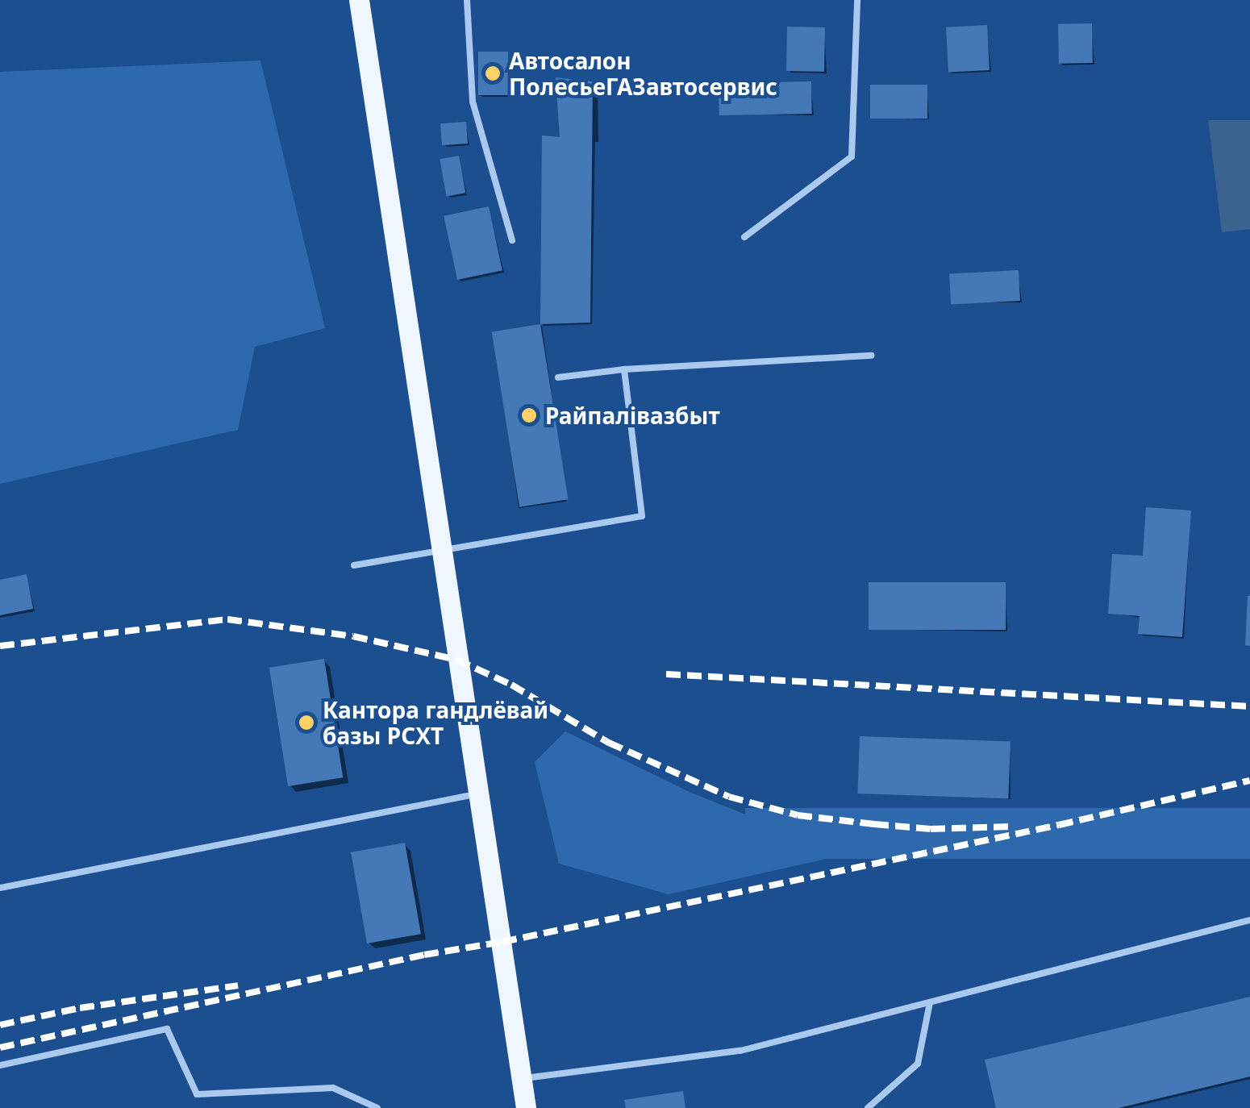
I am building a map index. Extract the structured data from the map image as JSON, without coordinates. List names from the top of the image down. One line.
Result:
{"places":["Автосалон ПолесьеГАЗавтосервис","Райпалівазбыт","Кантора гандлёвай базы РСХТ"]}
